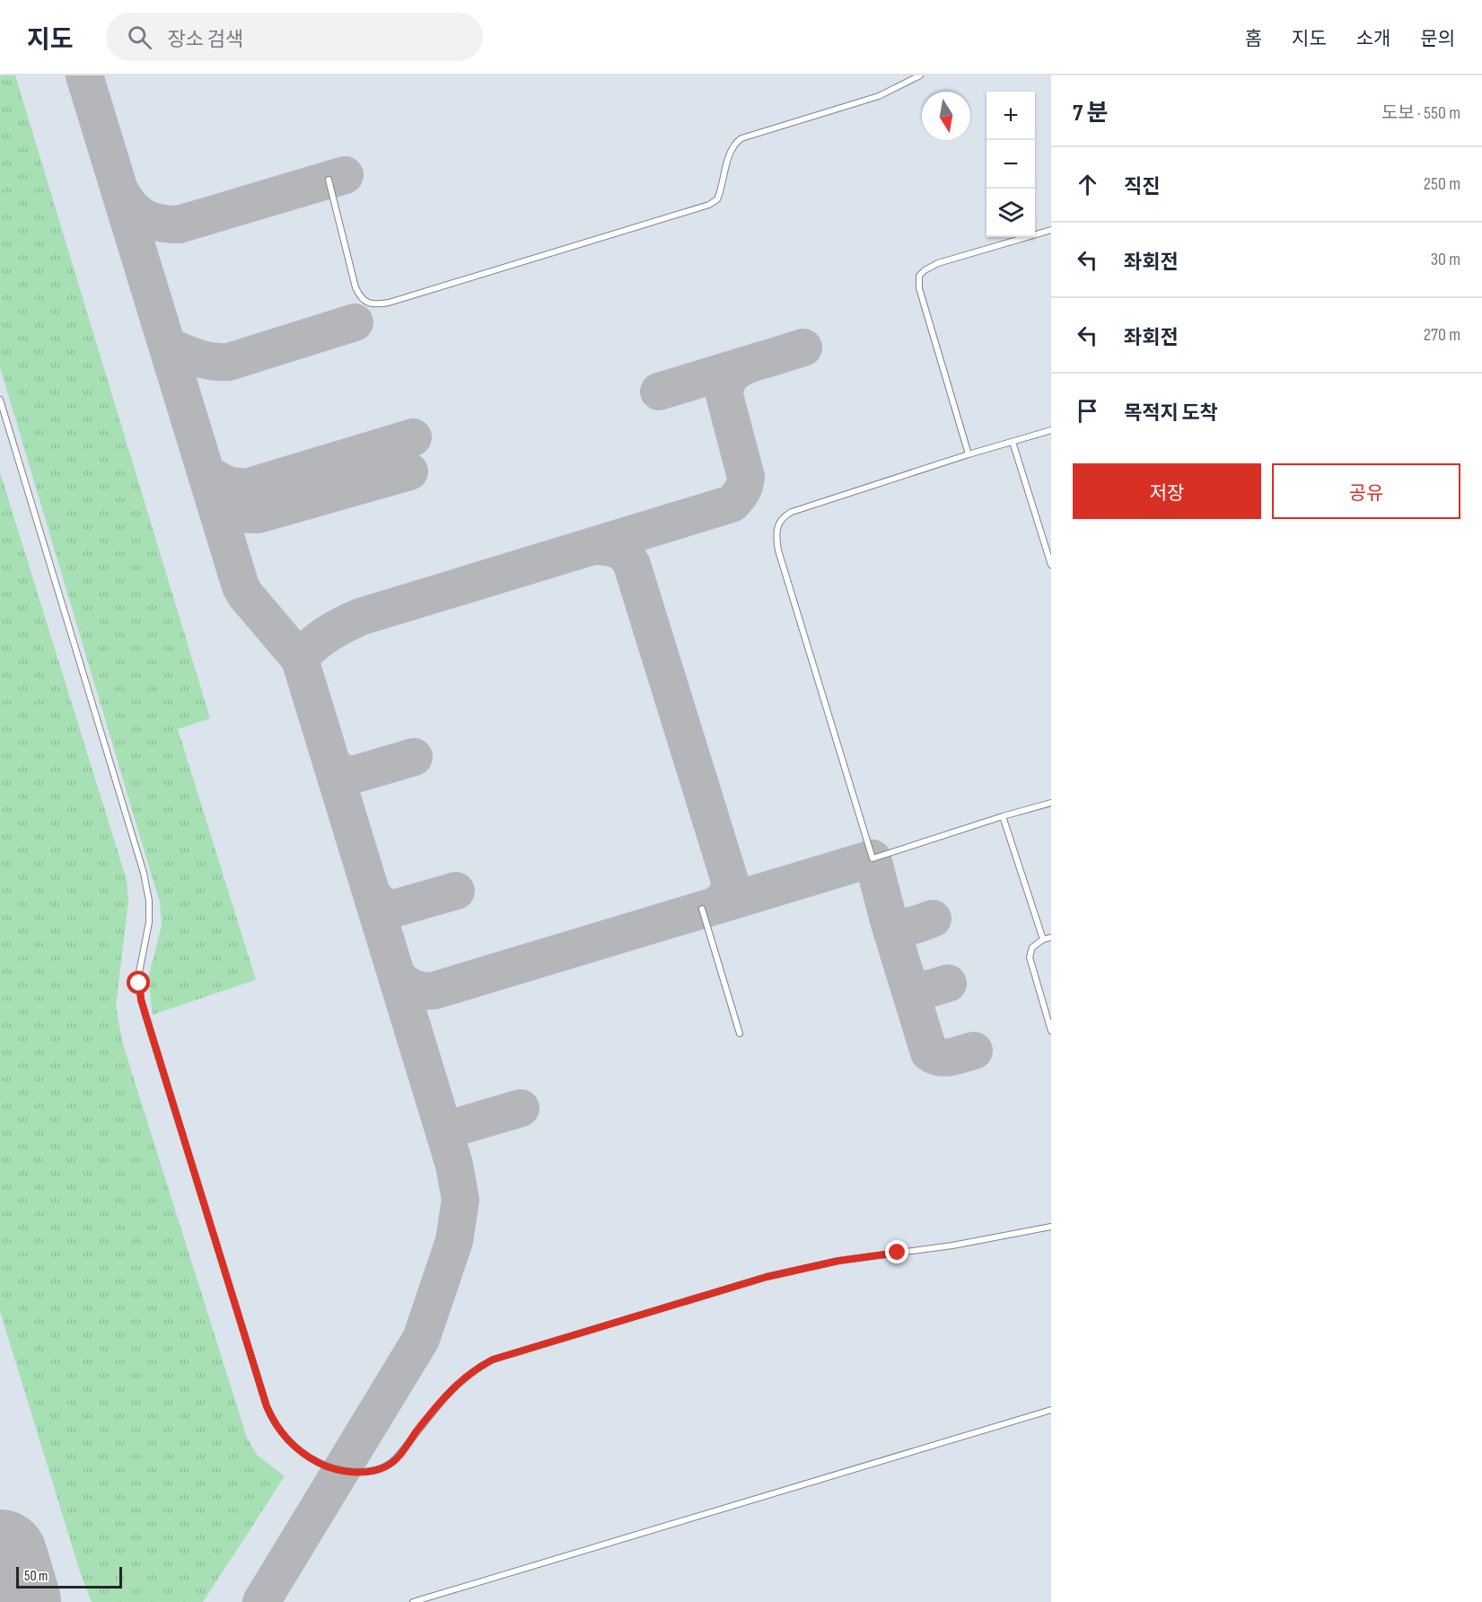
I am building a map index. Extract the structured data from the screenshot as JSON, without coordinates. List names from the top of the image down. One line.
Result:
{"scale_bar":"50 m","north":"bottom","page":{"header":"지도","search":"장소 검색","nav":["홈","지도","소개","문의"],"heading":["7 분","도보 · 550 m"],"map_buttons":["+","−"],"list":[["직진","250 m"],["좌회전","30 m"],["좌회전","270 m"],"목적지 도착"],"buttons":["저장","공유"],"scale":"50 m"}}
